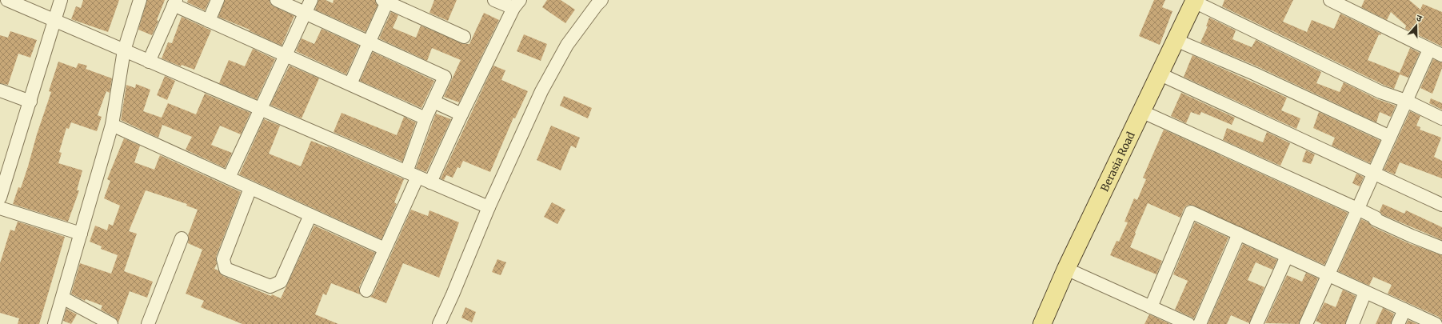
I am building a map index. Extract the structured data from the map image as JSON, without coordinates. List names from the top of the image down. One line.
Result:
{"streets":{"main road":["Berasia Road"]},"north":"top"}
